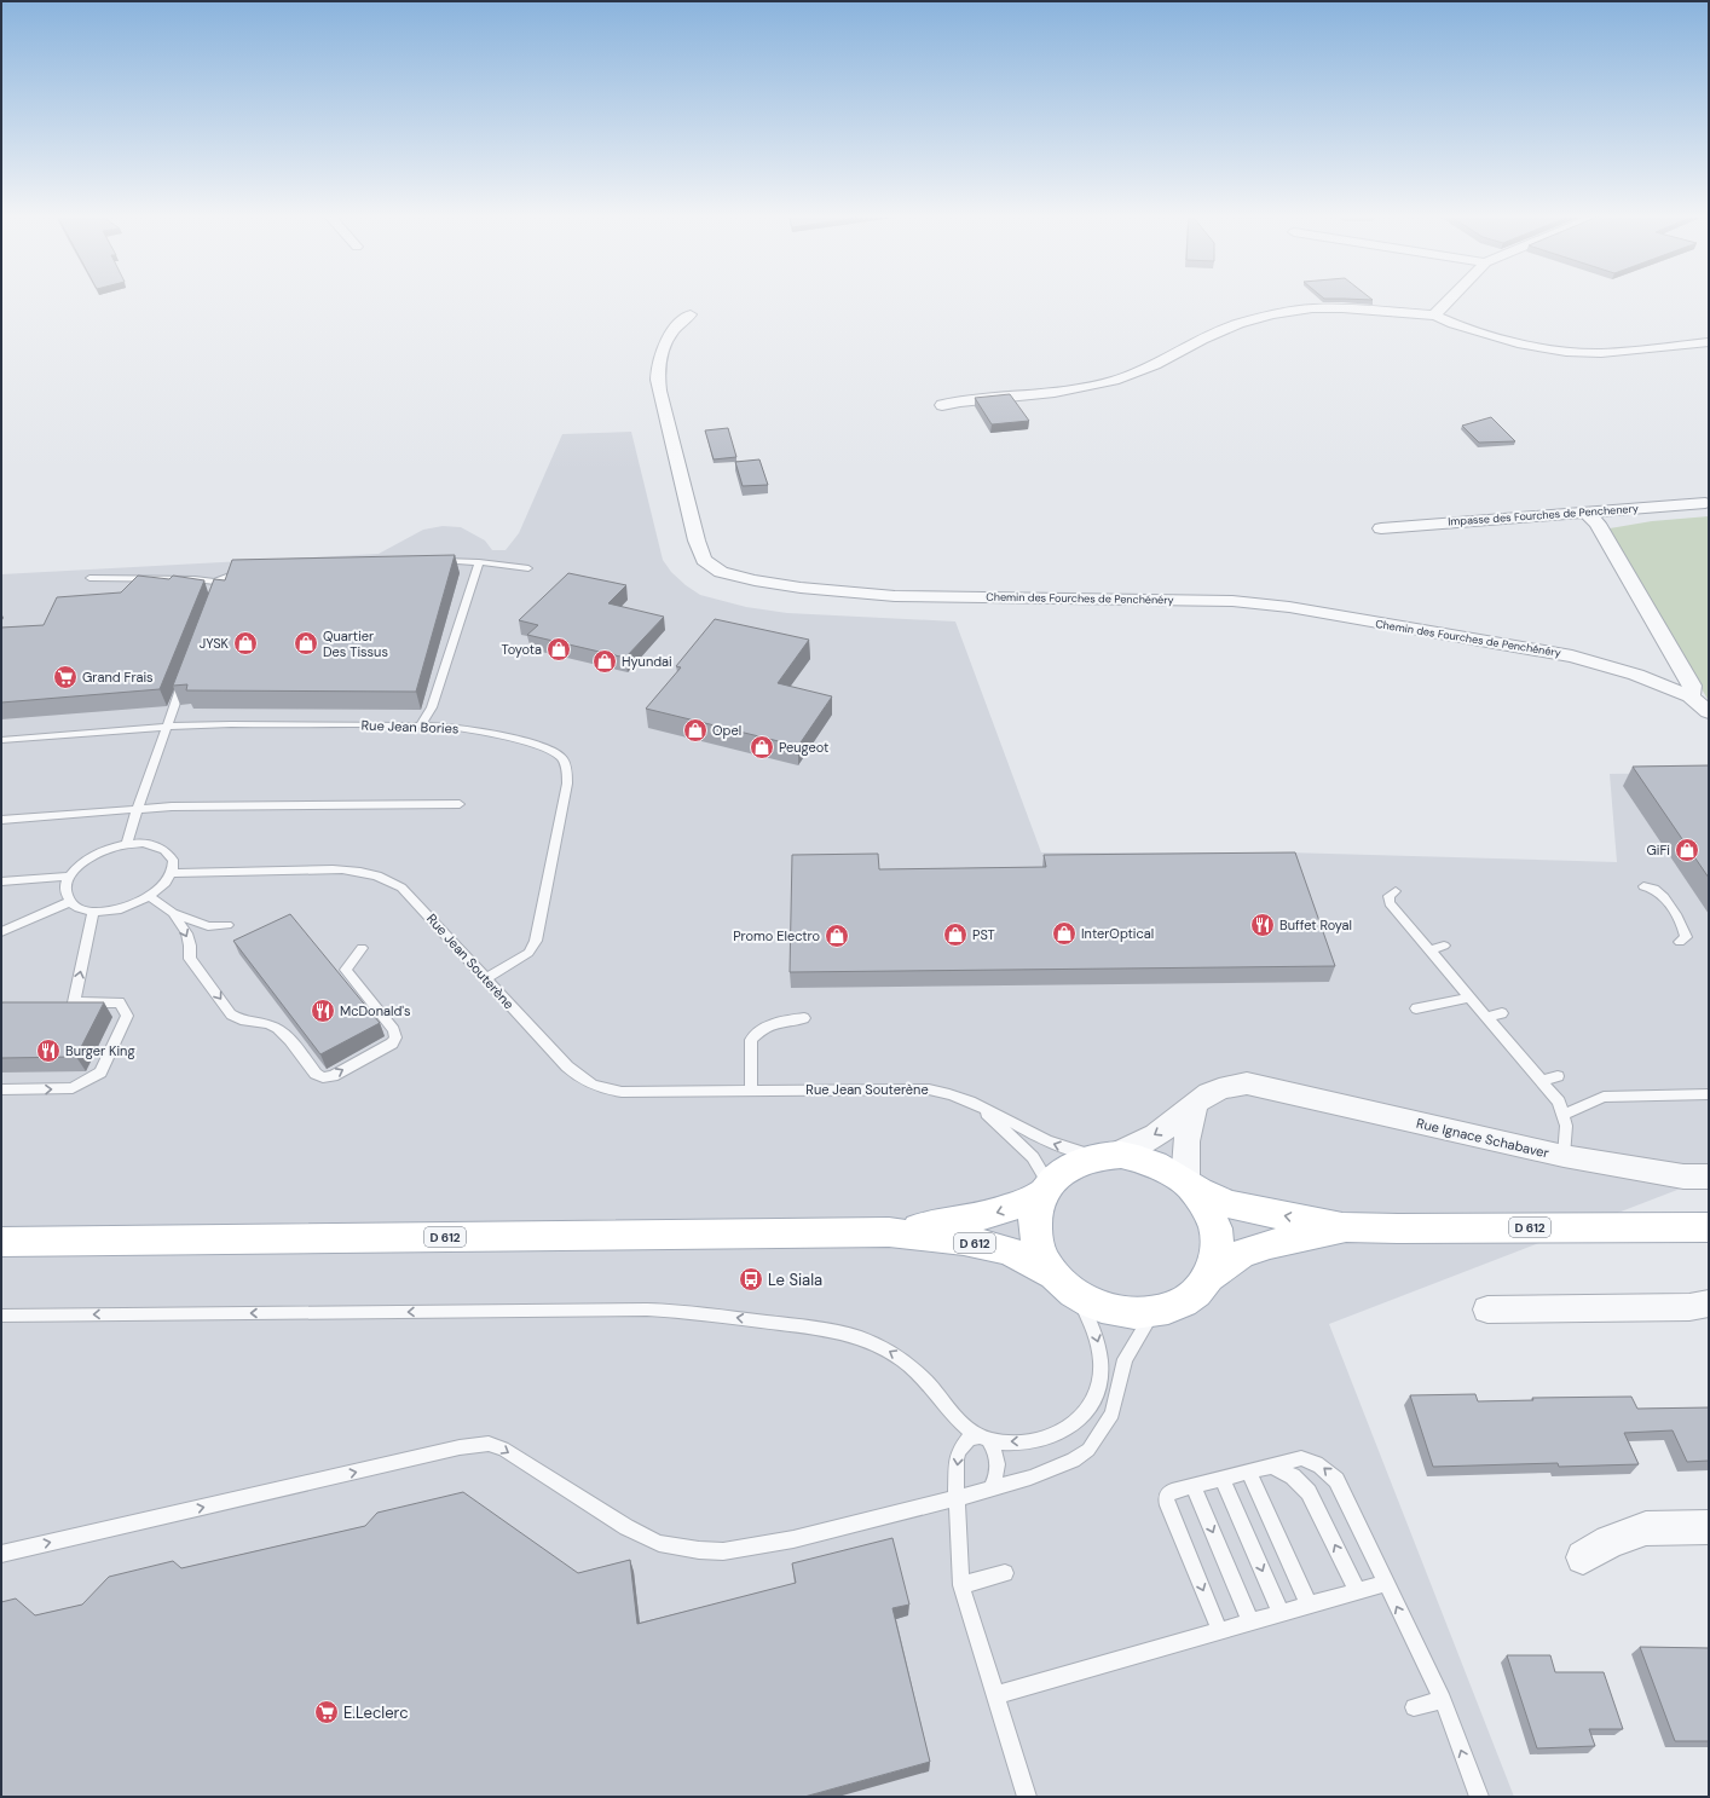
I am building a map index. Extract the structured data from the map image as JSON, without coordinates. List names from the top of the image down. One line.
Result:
{"streets":{"main road":["D 612"],"street":["Impasse des Fourches de Penchenery","Chemin des Fourches de Penchénéry","Rue Ignace Schabaver"],"lane":["Rue Jean Bories","Rue Jean Souterène"]},"crossings":[["Rue Jean Bories","Rue Jean Souterène"],["Rue Jean Souterène","Rue Ignace Schabaver"],["Rue Jean Souterène","D 612"],["Rue Ignace Schabaver","D 612"]],"places":{"shop":["JYSK","Quartier Des Tissus","Toyota","Hyundai","Opel","Peugeot","GiFi","InterOptical","PST","Promo Electro"],"supermarket":["Grand Frais","E.Leclerc"],"restaurant":["Buffet Royal","McDonald's","Burger King"],"bus stop":["Le Siala"]}}
